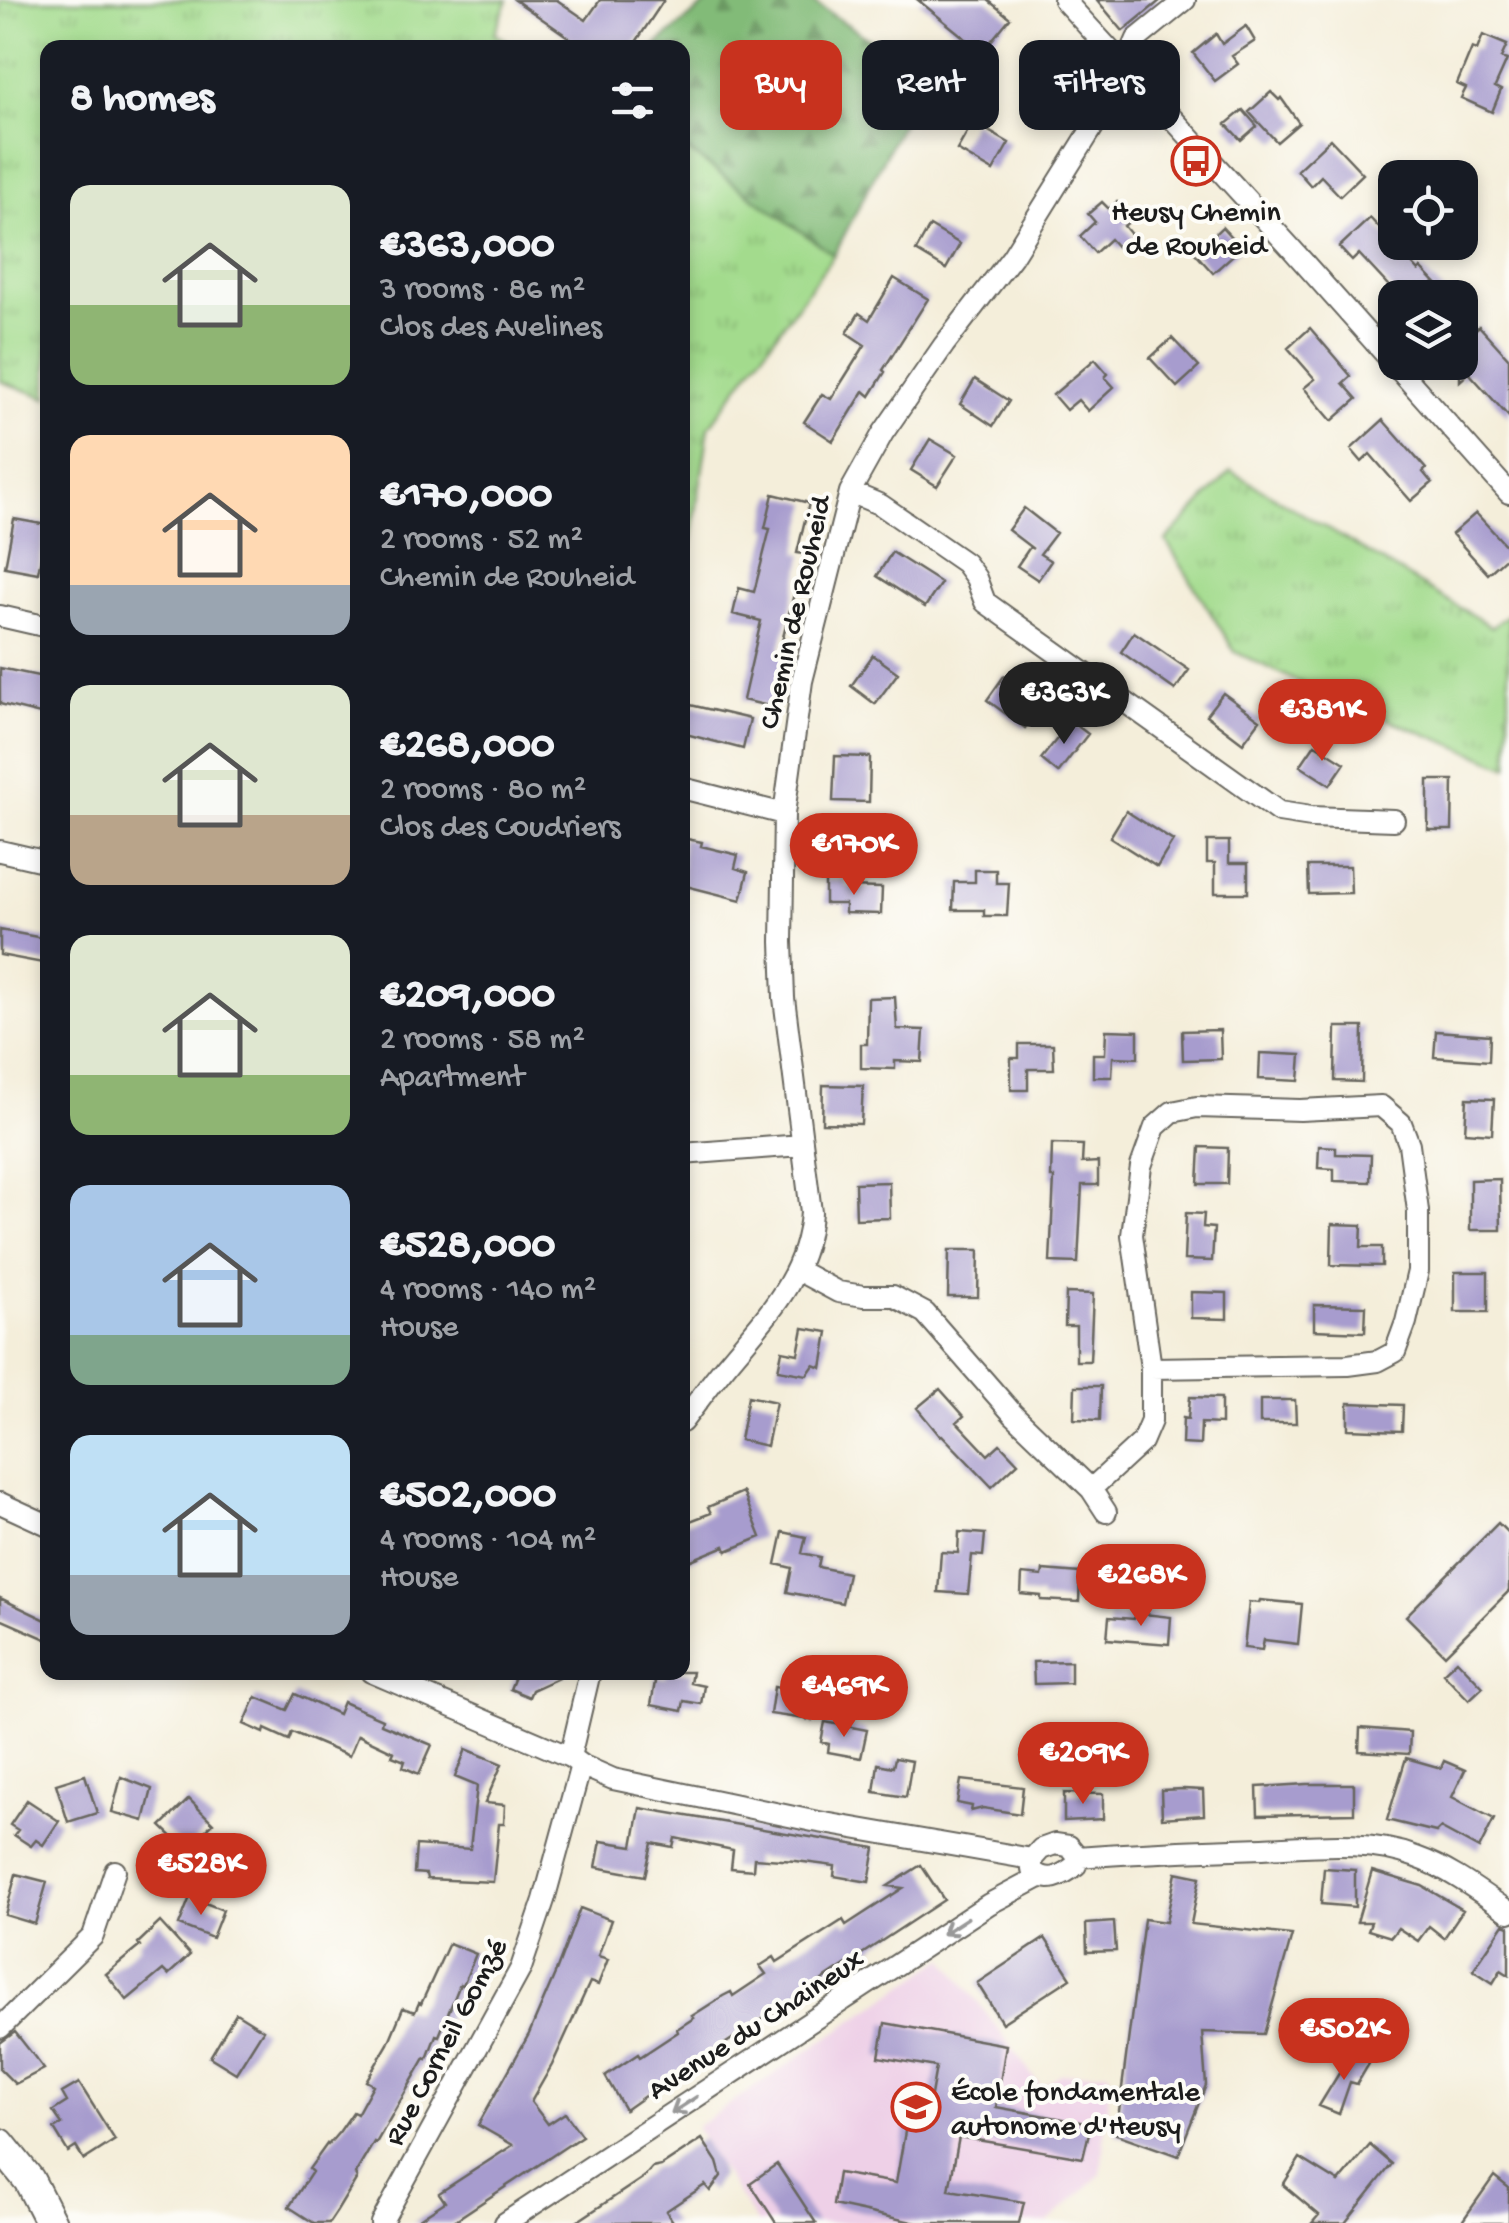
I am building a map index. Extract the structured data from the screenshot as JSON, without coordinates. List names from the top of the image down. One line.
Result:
{"streets":{"street":["Chemin de Rouheid","Avenue du Chaineux","Rue Corneil Gomzé"]},"one_way":["Avenue du Chaineux"],"places":{"bus stop":["Heusy Chemin de Rouheid"],"school or university":["École fondamentale autonome d'Heusy"]},"page":{"chip":["Buy","Rent","Filters"],"heading":"8 homes","list":[{"name":"€363,000","note":"3 rooms · 86 m² · Clos des Avelines"},{"name":"€170,000","note":"2 rooms · 52 m² · Chemin de Rouheid"},{"name":"€268,000","note":"2 rooms · 80 m² · Clos des Coudriers"},{"name":"€209,000","note":"2 rooms · 58 m² · Apartment"},{"name":"€528,000","note":"4 rooms · 140 m² · House"},{"name":"€502,000","note":"4 rooms · 104 m² · House"}],"price":["€363K","€381K","€170K","€268K","€469K","€209K","€528K","€502K"]}}
